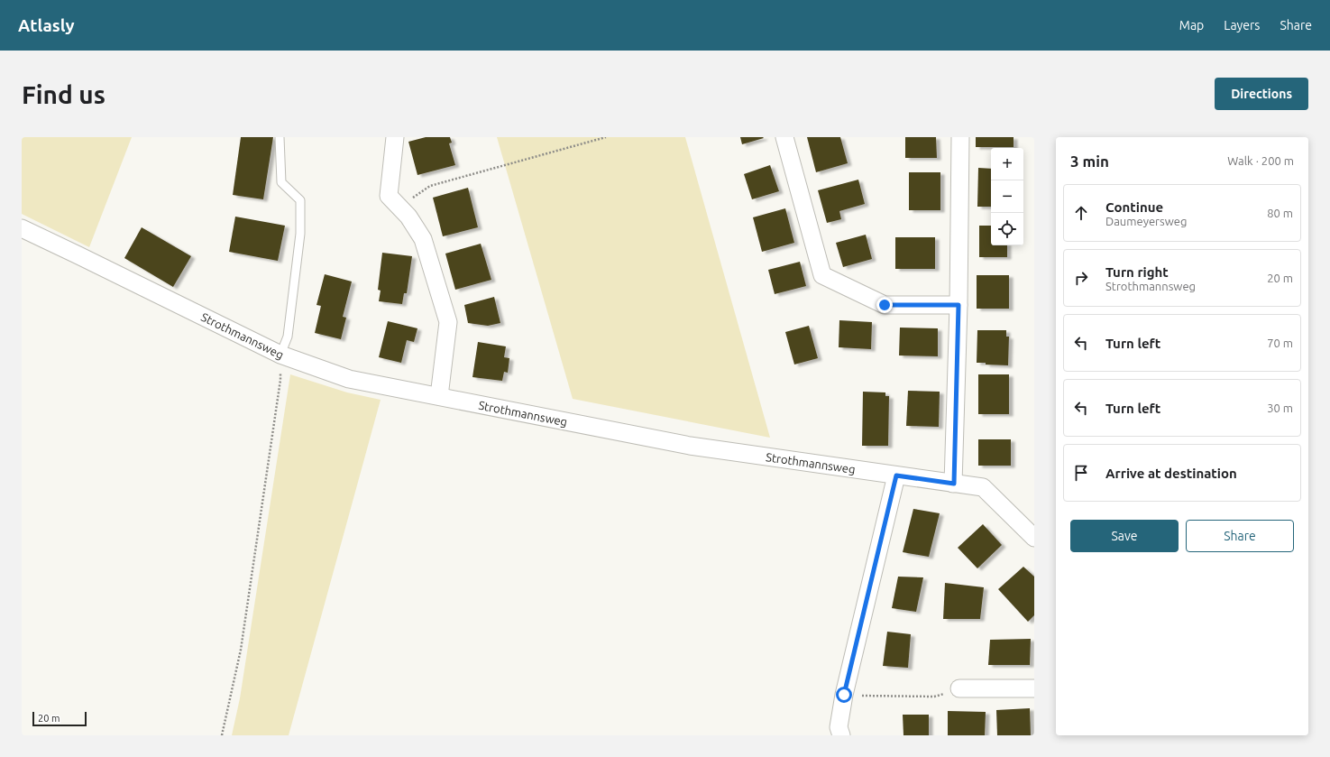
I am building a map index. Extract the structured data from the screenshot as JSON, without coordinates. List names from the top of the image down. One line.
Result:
{"streets":{"street":["Strothmannsweg"]},"scale_bar":"20 m","page":{"header":"Atlasly","nav":["Map","Layers","Share"],"buttons":["Directions",["Save","Share"]],"title":"Find us","heading":["3 min","Walk · 200 m"],"map_buttons":["+","−"],"list":[["Continue","Daumeyersweg","80 m"],["Turn right","Strothmannsweg","20 m"],["Turn left","70 m"],["Turn left","30 m"],"Arrive at destination"],"scale":"20 m"}}
